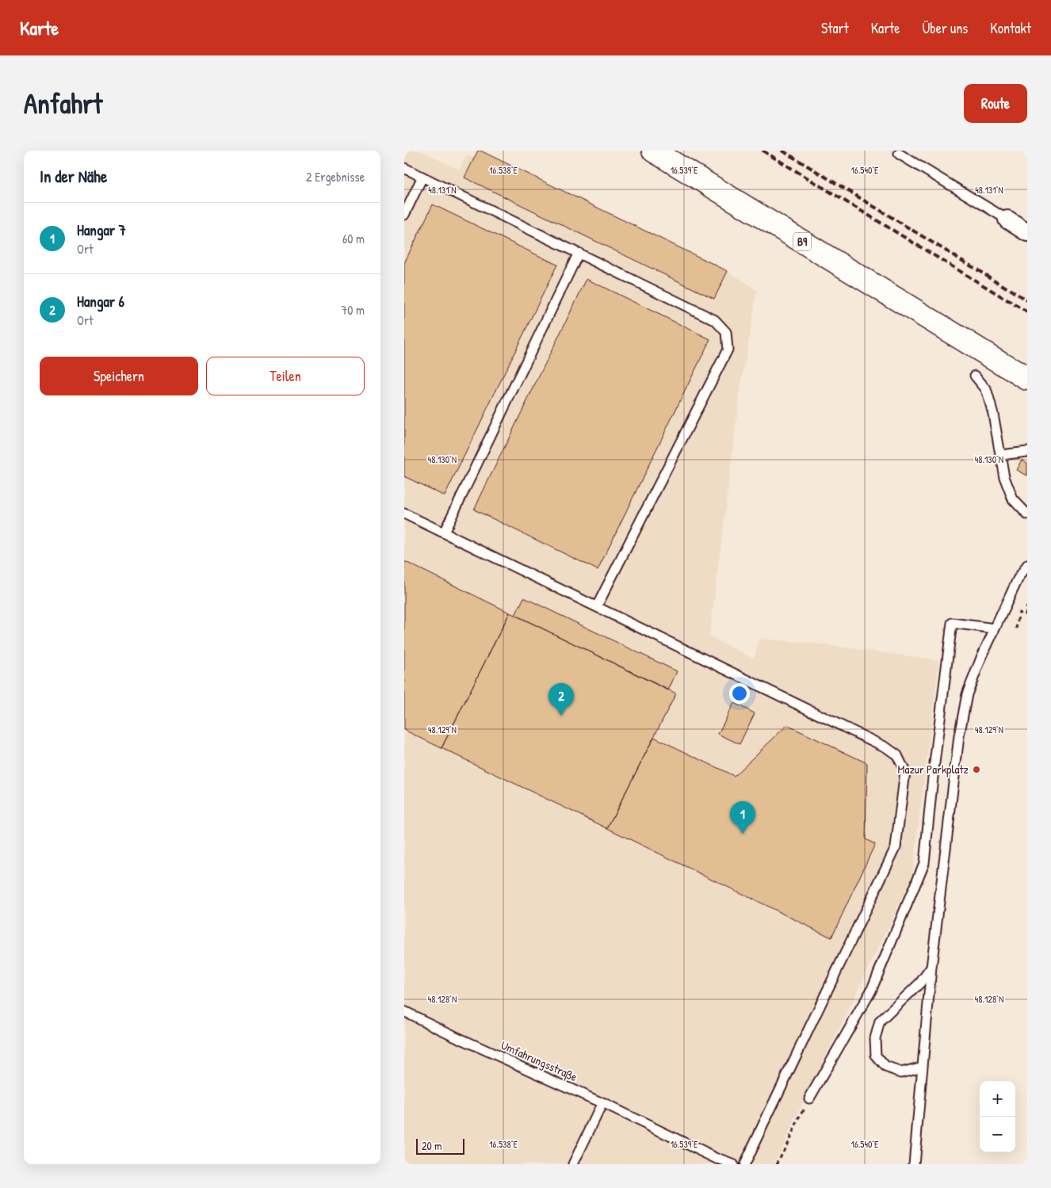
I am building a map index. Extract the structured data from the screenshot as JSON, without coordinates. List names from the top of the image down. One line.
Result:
{"streets":{"main road":["B9"],"lane":["Umfahrungsstraße"]},"places":["Mazur Parkplatz"],"scale_bar":"20 m","page":{"header":"Karte","nav":["Start","Karte","Über uns","Kontakt"],"buttons":["Route",["Speichern","Teilen"]],"title":"Anfahrt","heading":["In der Nähe","2 Ergebnisse"],"list":[{"mark":"1","name":"Hangar 7","note":"Ort","value":"60 m"},{"mark":"2","name":"Hangar 6","note":"Ort","value":"70 m"}],"pins":["2","1"],"map_buttons":["+","−"],"scale":"20 m"},"coordinates":["16.538°E","16.539°E","16.540°E","48.131°N","48.130°N","48.129°N","48.128°N"]}
